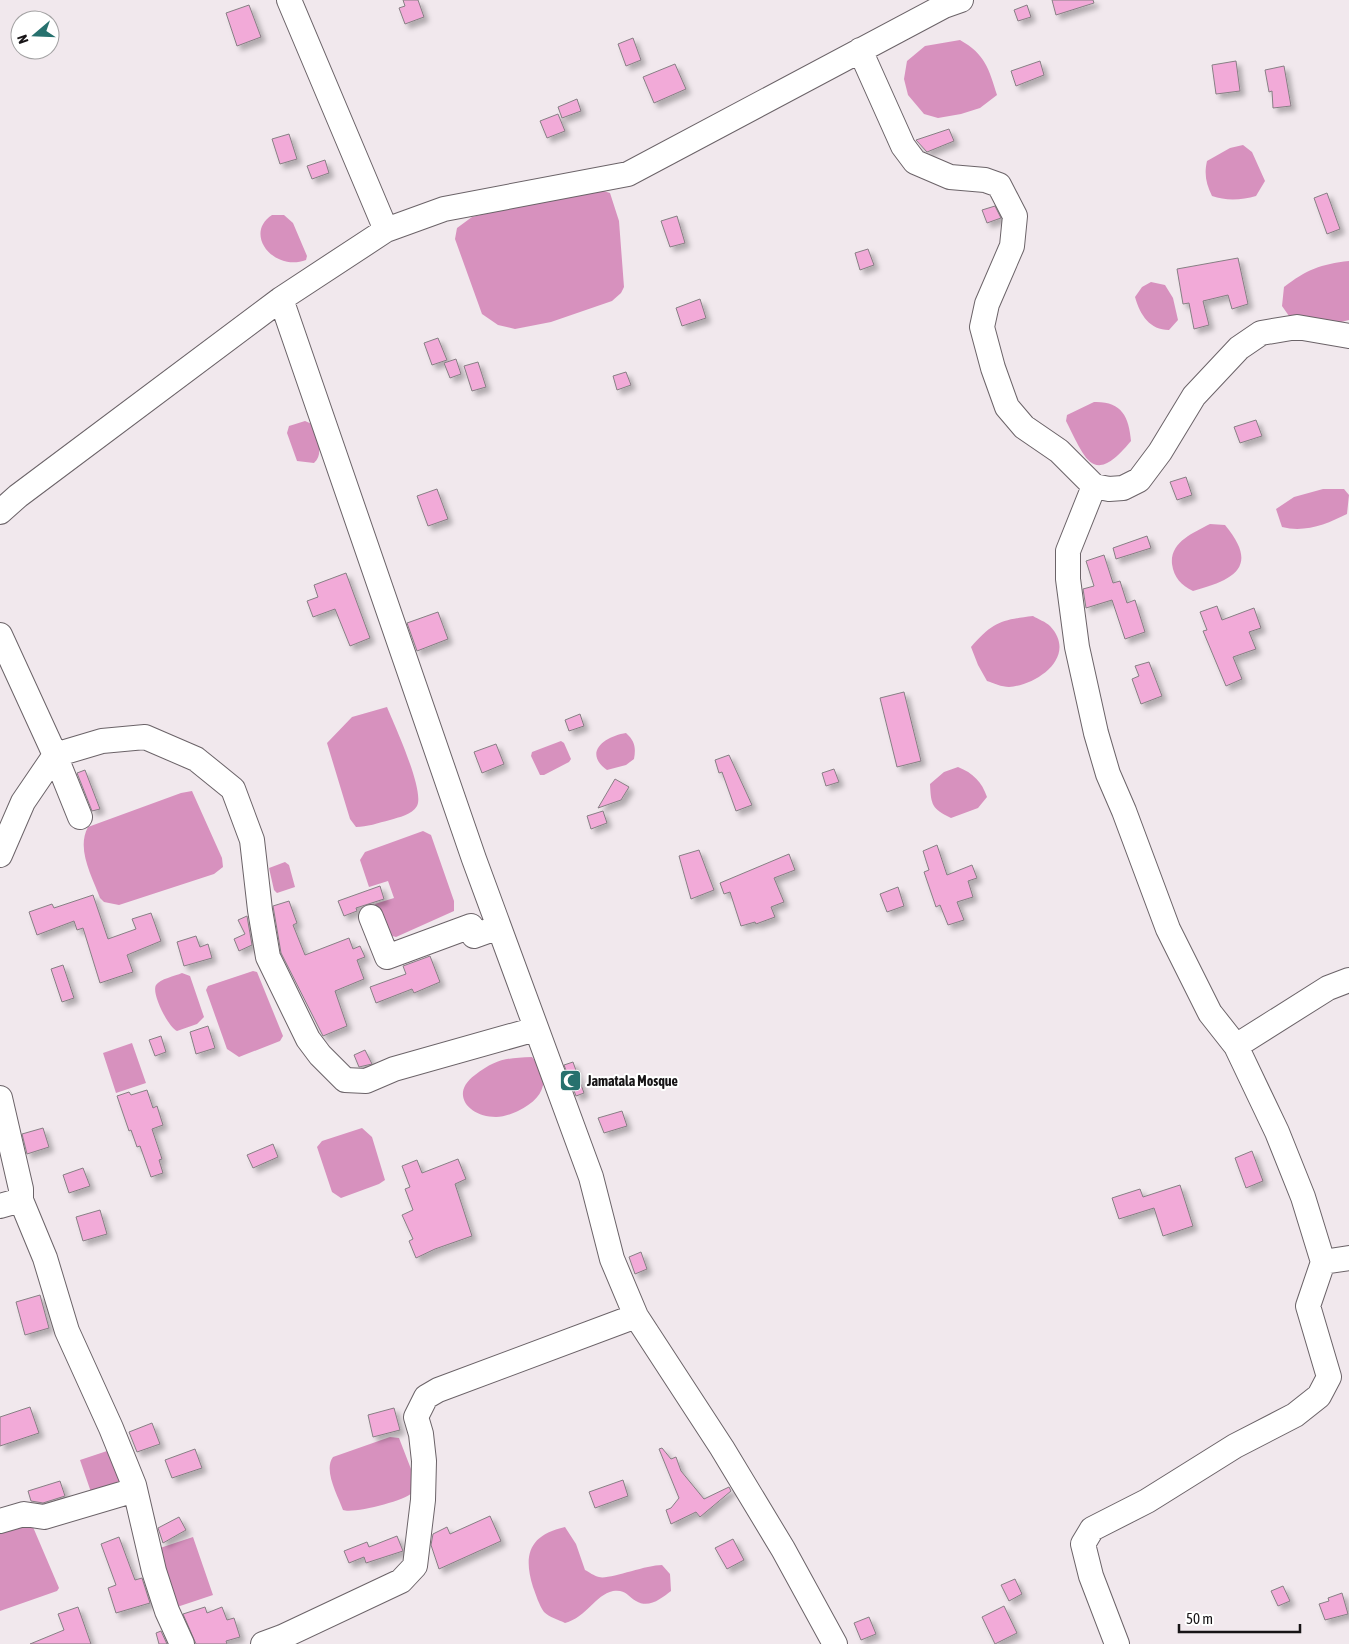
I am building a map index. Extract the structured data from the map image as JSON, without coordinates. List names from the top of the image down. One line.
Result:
{"places":{"mosque":["Jamatala Mosque"]},"scale_bar":"50 m","north":"left"}
